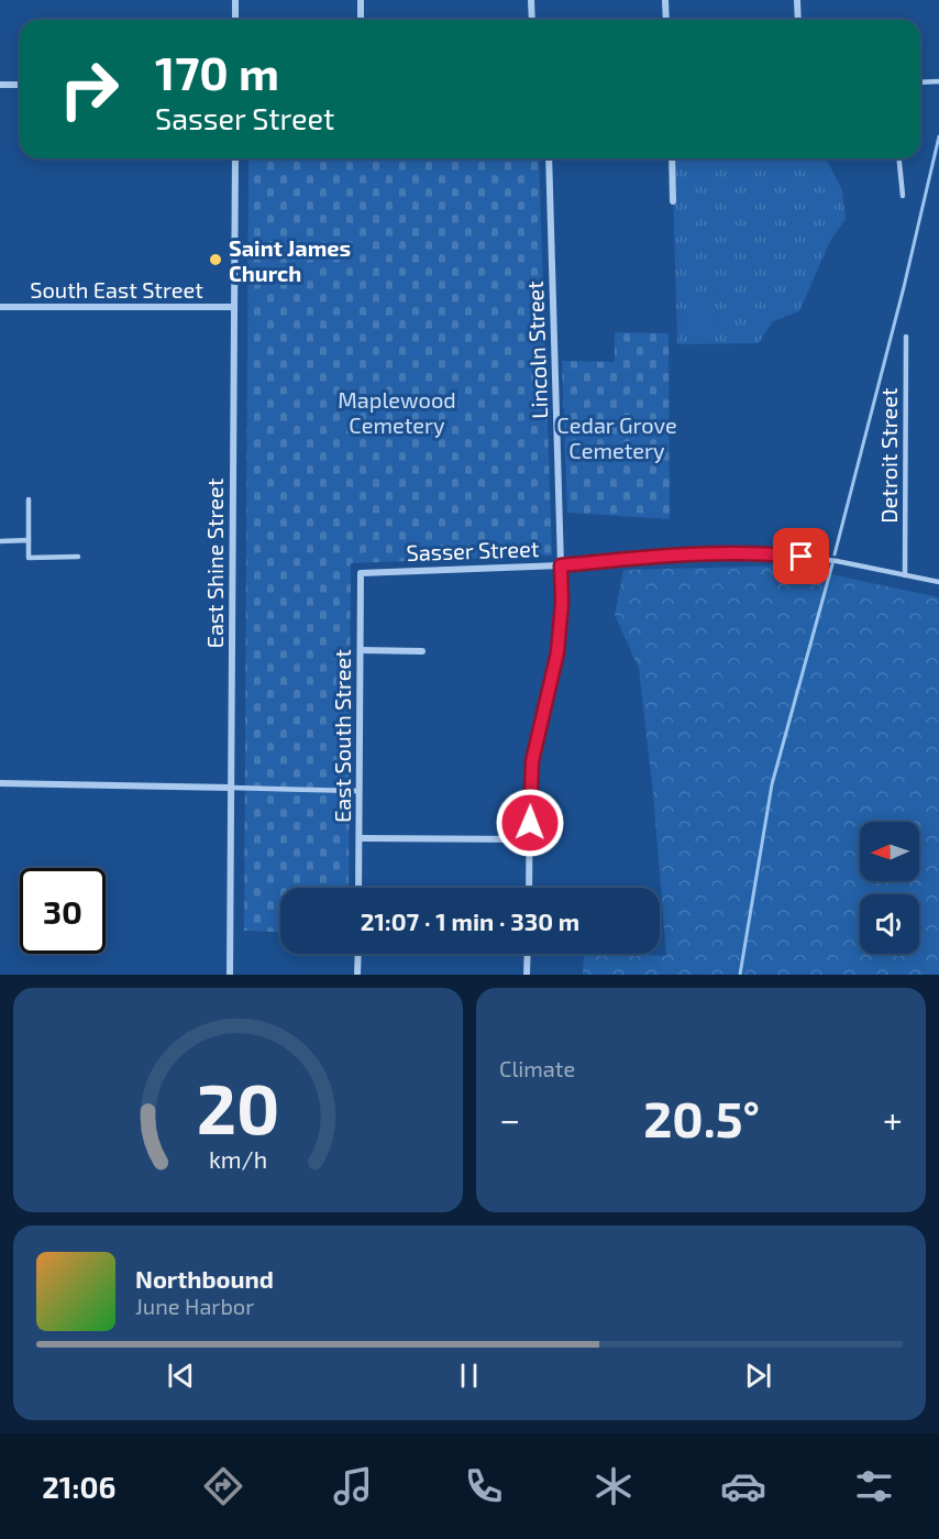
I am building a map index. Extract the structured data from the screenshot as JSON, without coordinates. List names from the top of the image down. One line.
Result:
{"streets":{"street":["South East Street","Lincoln Street","Sasser Street","East Shine Street","East South Street"],"lane":["Detroit Street"]},"crossings":[["South East Street","East Shine Street"],["Lincoln Street","Sasser Street"],["Detroit Street","Sasser Street"],["Sasser Street","East South Street"]],"parks":["Maplewood Cemetery","Cedar Grove Cemetery"],"places":["Saint James Church"],"north":"left","page":{"turn":["170 m","Sasser Street"],"limit":"30","trip":"21:07 · 1 min · 330 m","tile":"Climate","heat":["−","20.5°","+"],"song":["Northbound","June Harbor"],"tabs":"21:06","gauge":["20","km/h"]}}
